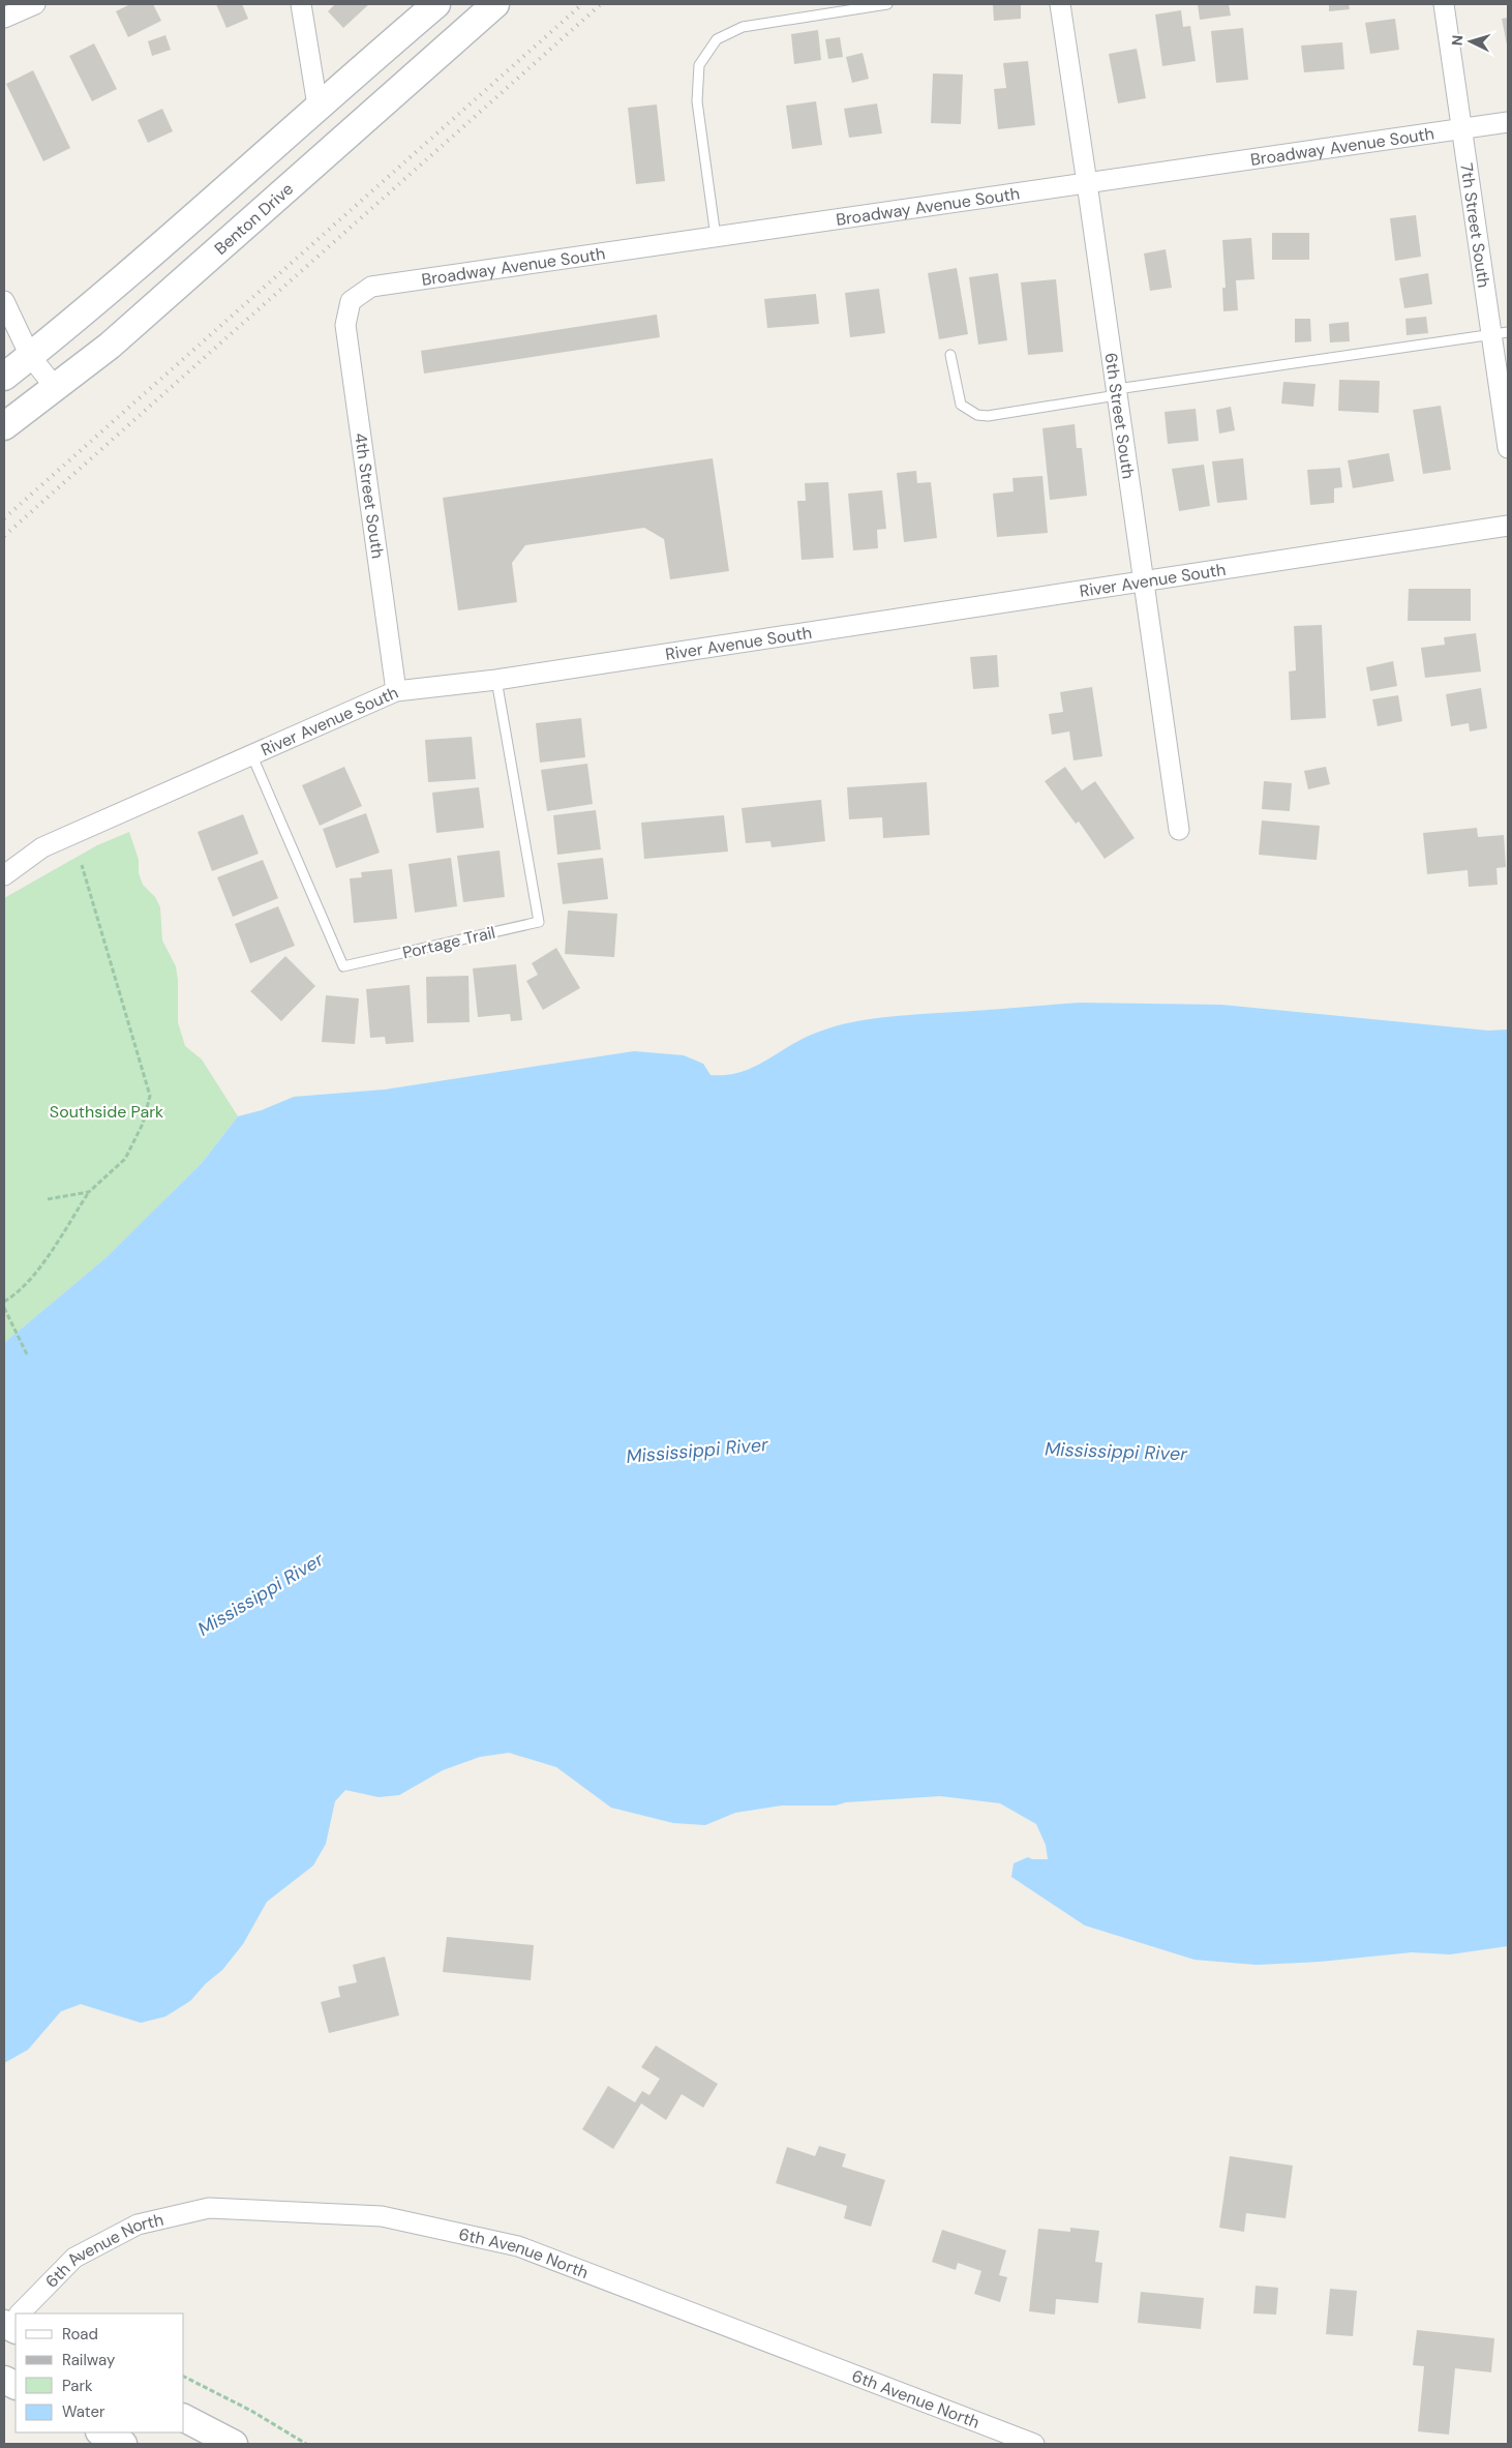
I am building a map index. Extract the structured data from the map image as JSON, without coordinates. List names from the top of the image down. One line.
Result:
{"streets":{"main road":["Benton Drive"],"street":["Broadway Avenue South","7th Street South","6th Street South","4th Street South","River Avenue South","6th Avenue North"],"lane":["Portage Trail"]},"crossings":[["Broadway Avenue South","7th Street South"],["Broadway Avenue South","6th Street South"],["Broadway Avenue South","4th Street South"],["6th Street South","River Avenue South"],["4th Street South","River Avenue South"],["River Avenue South","Portage Trail"]],"water":["Mississippi River"],"parks":["Southside Park"],"legend":["Road","Railway","Park","Water"],"north":"left"}
